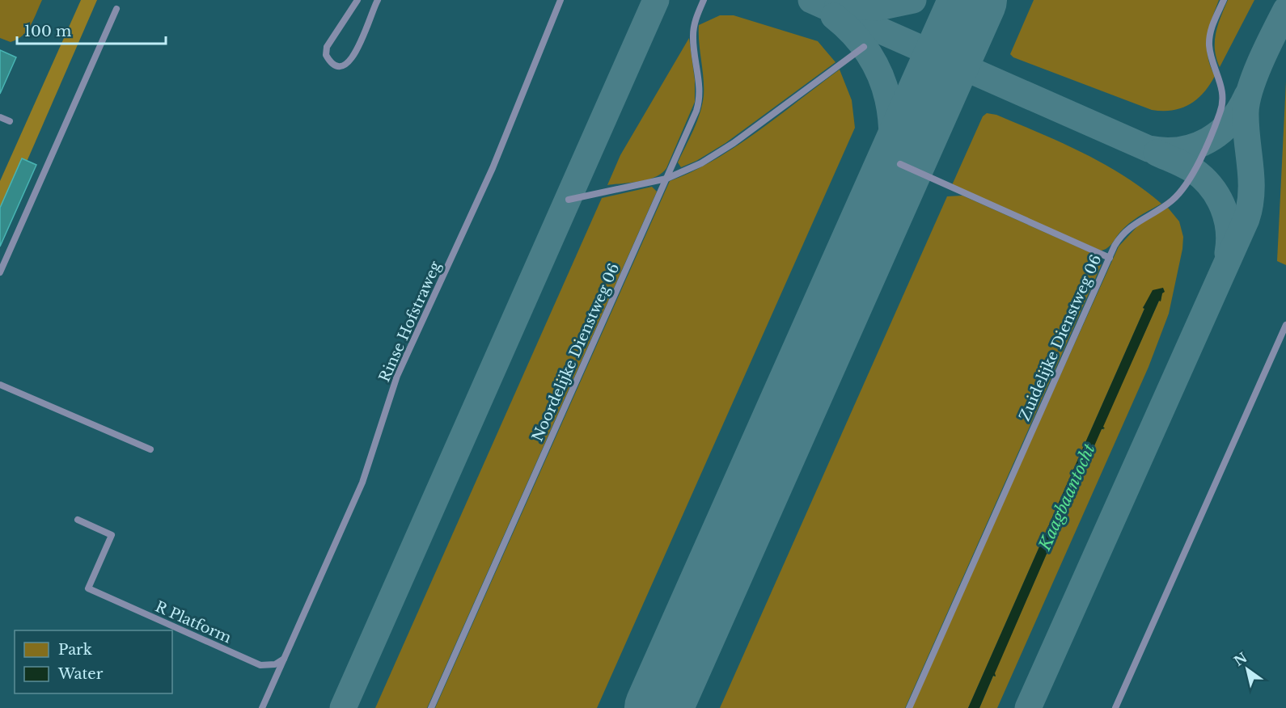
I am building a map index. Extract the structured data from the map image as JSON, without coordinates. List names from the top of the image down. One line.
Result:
{"streets":{"lane":["Rinse Hofstraweg","Zuidelijke Dienstweg 06","Noordelijke Dienstweg 06","R Platform"]},"crossings":[["Rinse Hofstraweg","R Platform"]],"water":["Kaagbaantocht"],"legend":["Park","Water"],"scale_bar":"100 m","north":"top left"}
